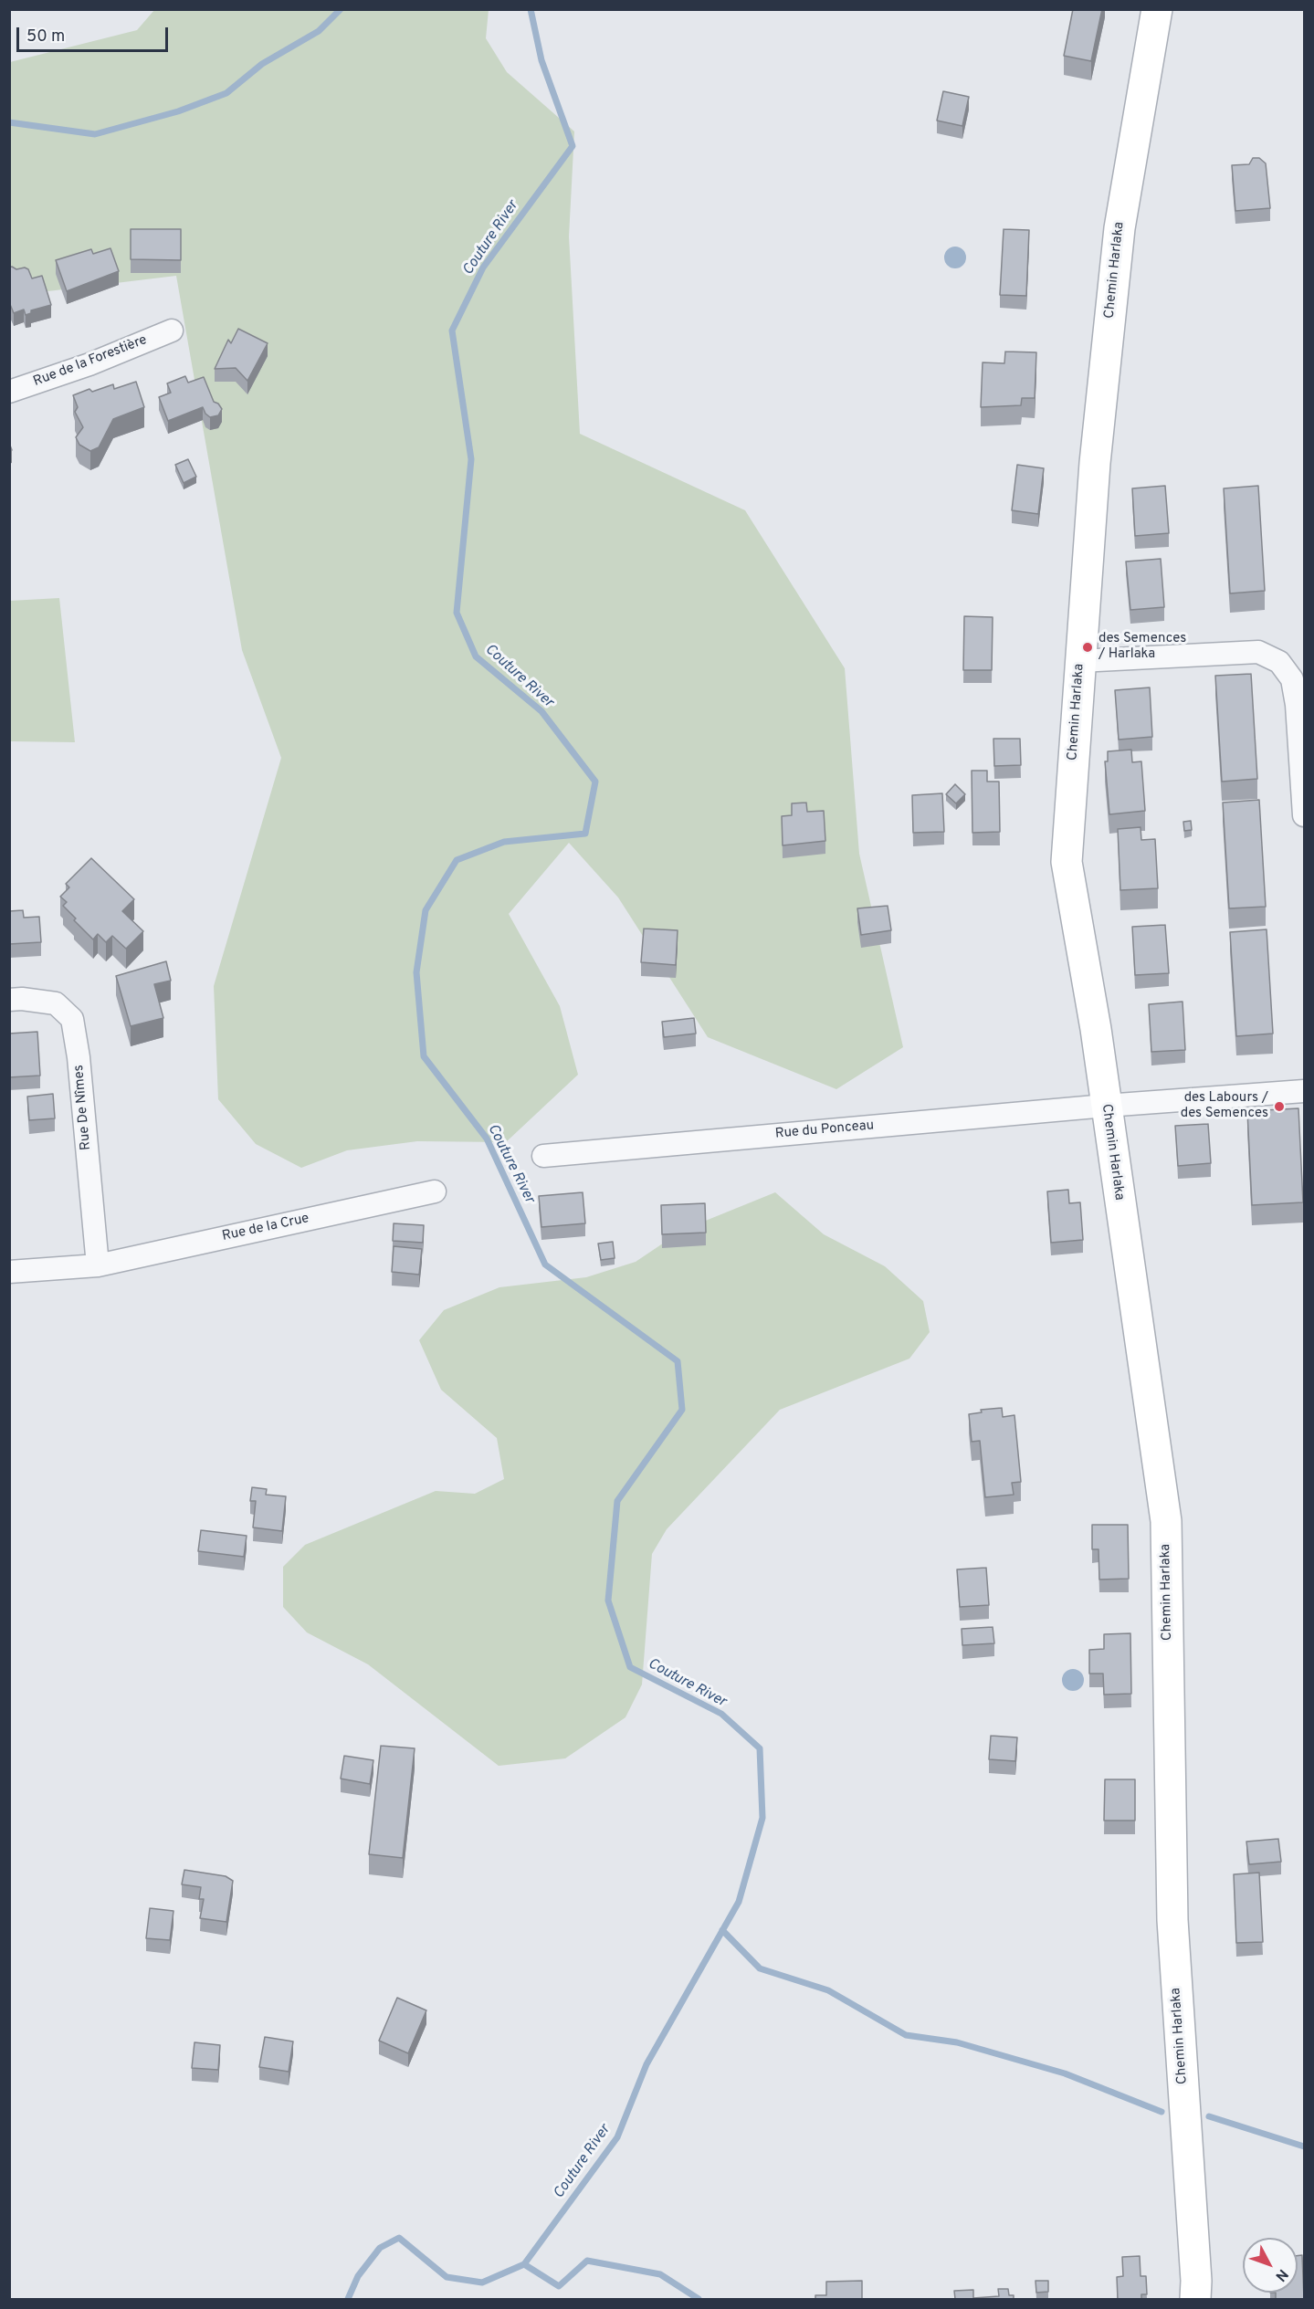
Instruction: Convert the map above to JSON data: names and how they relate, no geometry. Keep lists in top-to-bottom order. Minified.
{"streets":{"street":["Chemin Harlaka","Rue de la Forestière","Rue De Nîmes","Rue du Ponceau","Rue de la Crue"]},"crossings":[["Chemin Harlaka","Rue du Ponceau"],["Rue De Nîmes","Rue de la Crue"]],"water":["Couture River"],"places":["des Semences / Harlaka","des Labours / des Semences"],"scale_bar":"50 m","north":"bottom right"}
